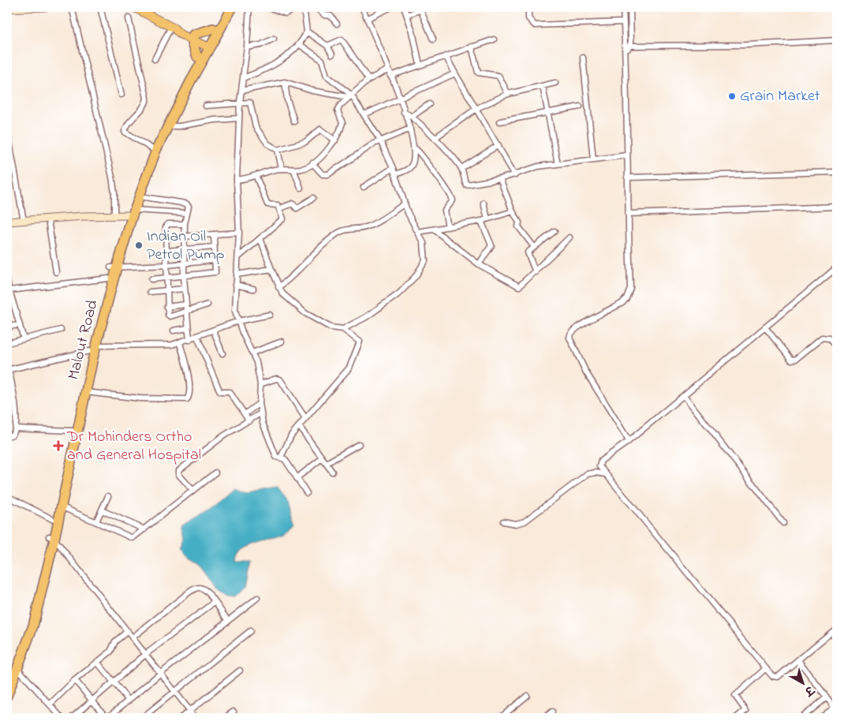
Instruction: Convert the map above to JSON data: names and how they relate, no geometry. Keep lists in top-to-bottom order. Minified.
{"streets":{"highway":["Malout Road"]},"places":{"other":["Grain Market","Indian Oil Petrol Pump"],"health":["Dr Mohinders Ortho and General Hospital"]},"north":"bottom right"}
